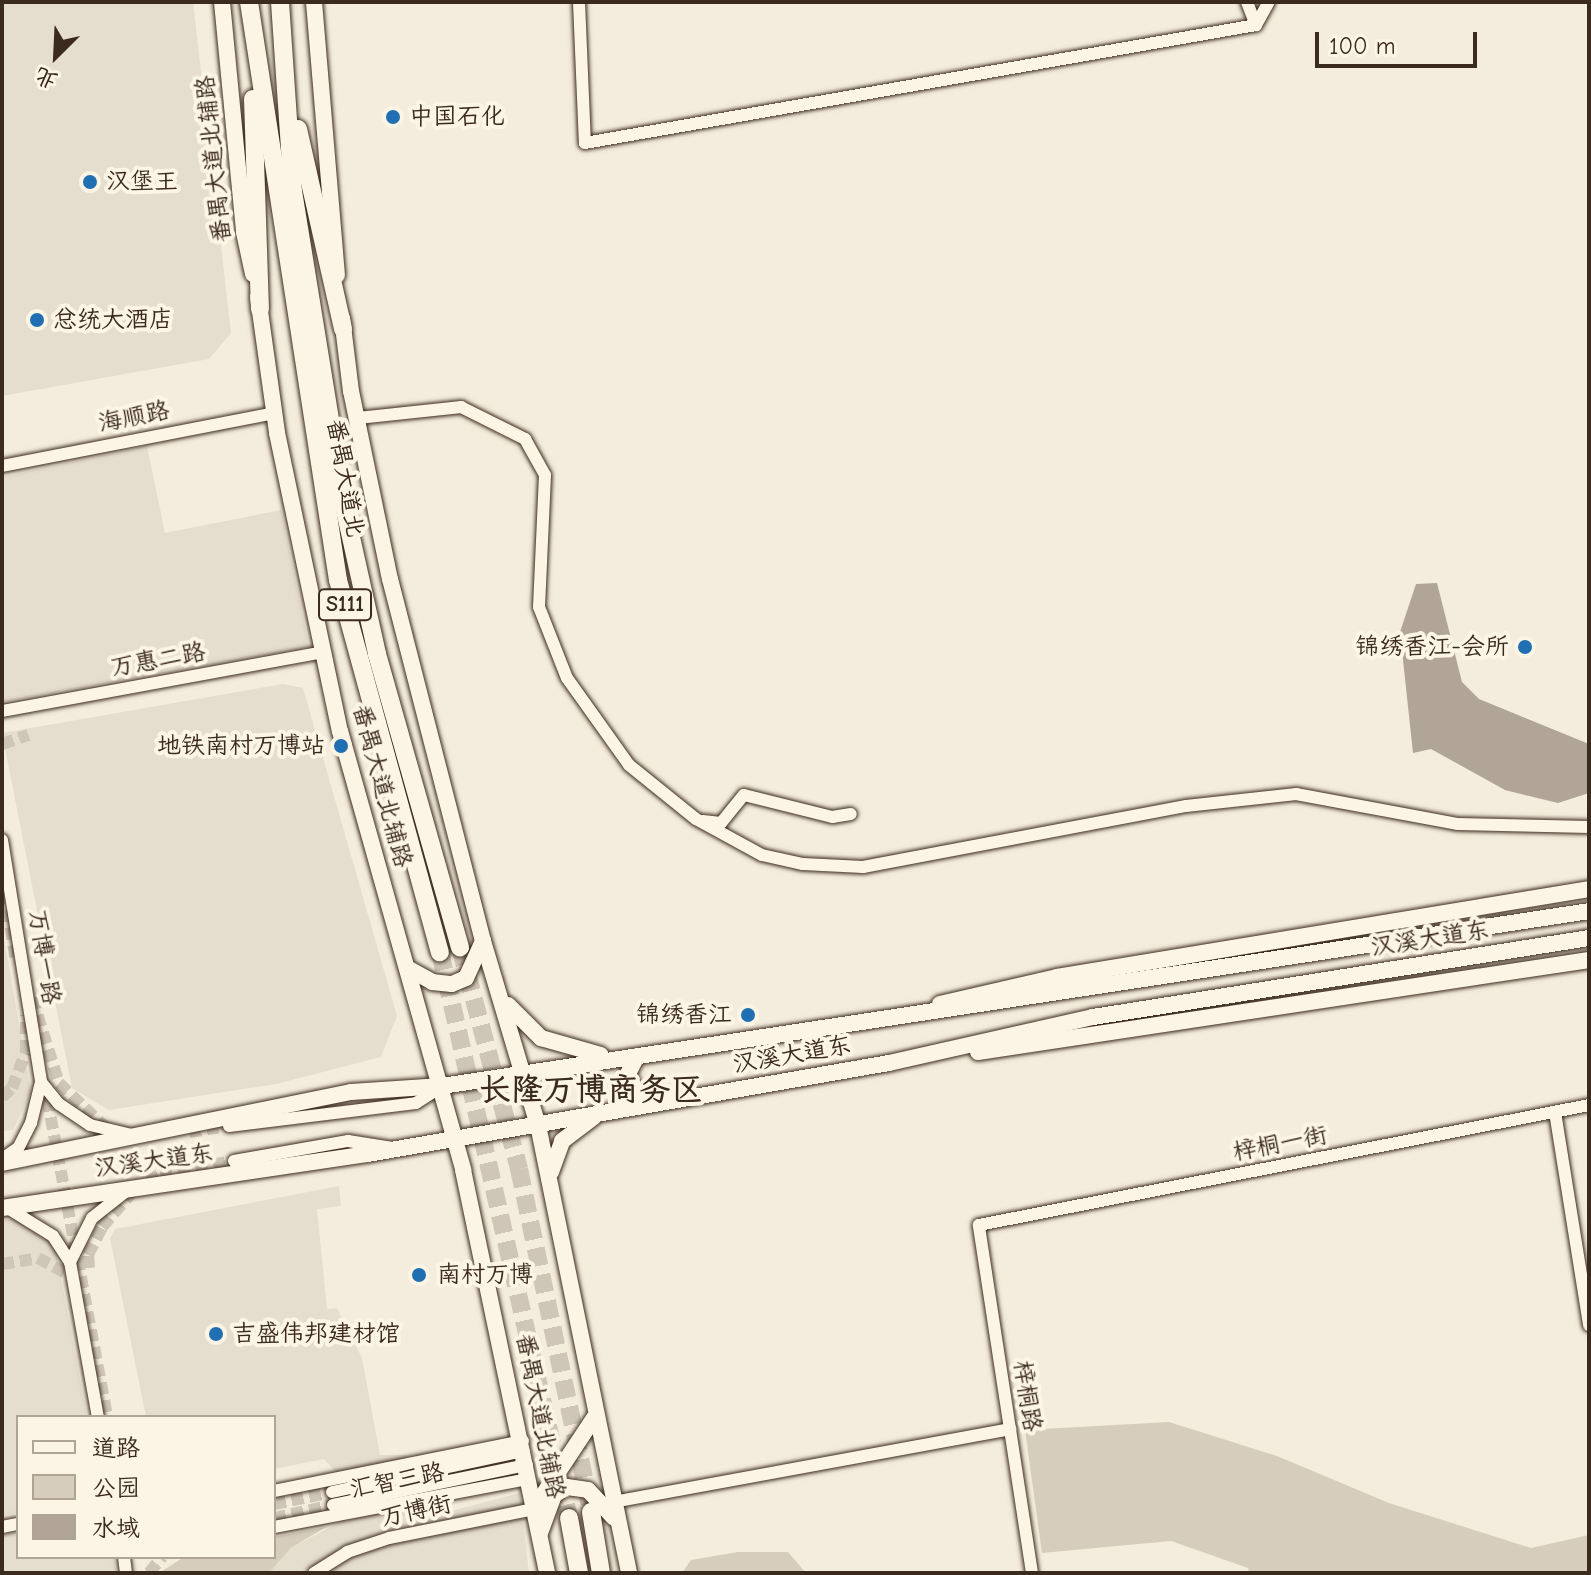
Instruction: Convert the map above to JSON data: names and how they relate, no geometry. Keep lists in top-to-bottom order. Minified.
{"streets":{"highway":["番禺大道北","S111"],"main road":["番禺大道北辅路","汉溪大道东"],"street":["海顺路","万惠二路","万博一路","梓桐一街","梓桐路","汇智三路","万博街"]},"crossings":[["番禺大道北辅路","海顺路"],["番禺大道北辅路","万惠二路"],["番禺大道北辅路","汉溪大道东"],["番禺大道北辅路","汇智三路"],["番禺大道北辅路","万博街"],["梓桐一街","梓桐路"]],"districts":["长隆万博商务区"],"places":["中国石化","汉堡王","总统大酒店","锦绣香江-会所","地铁南村万博站","锦绣香江","南村万博","吉盛伟邦建材馆"],"legend":["道路","公园","水域"],"scale_bar":"100 m","north":"bottom left"}
